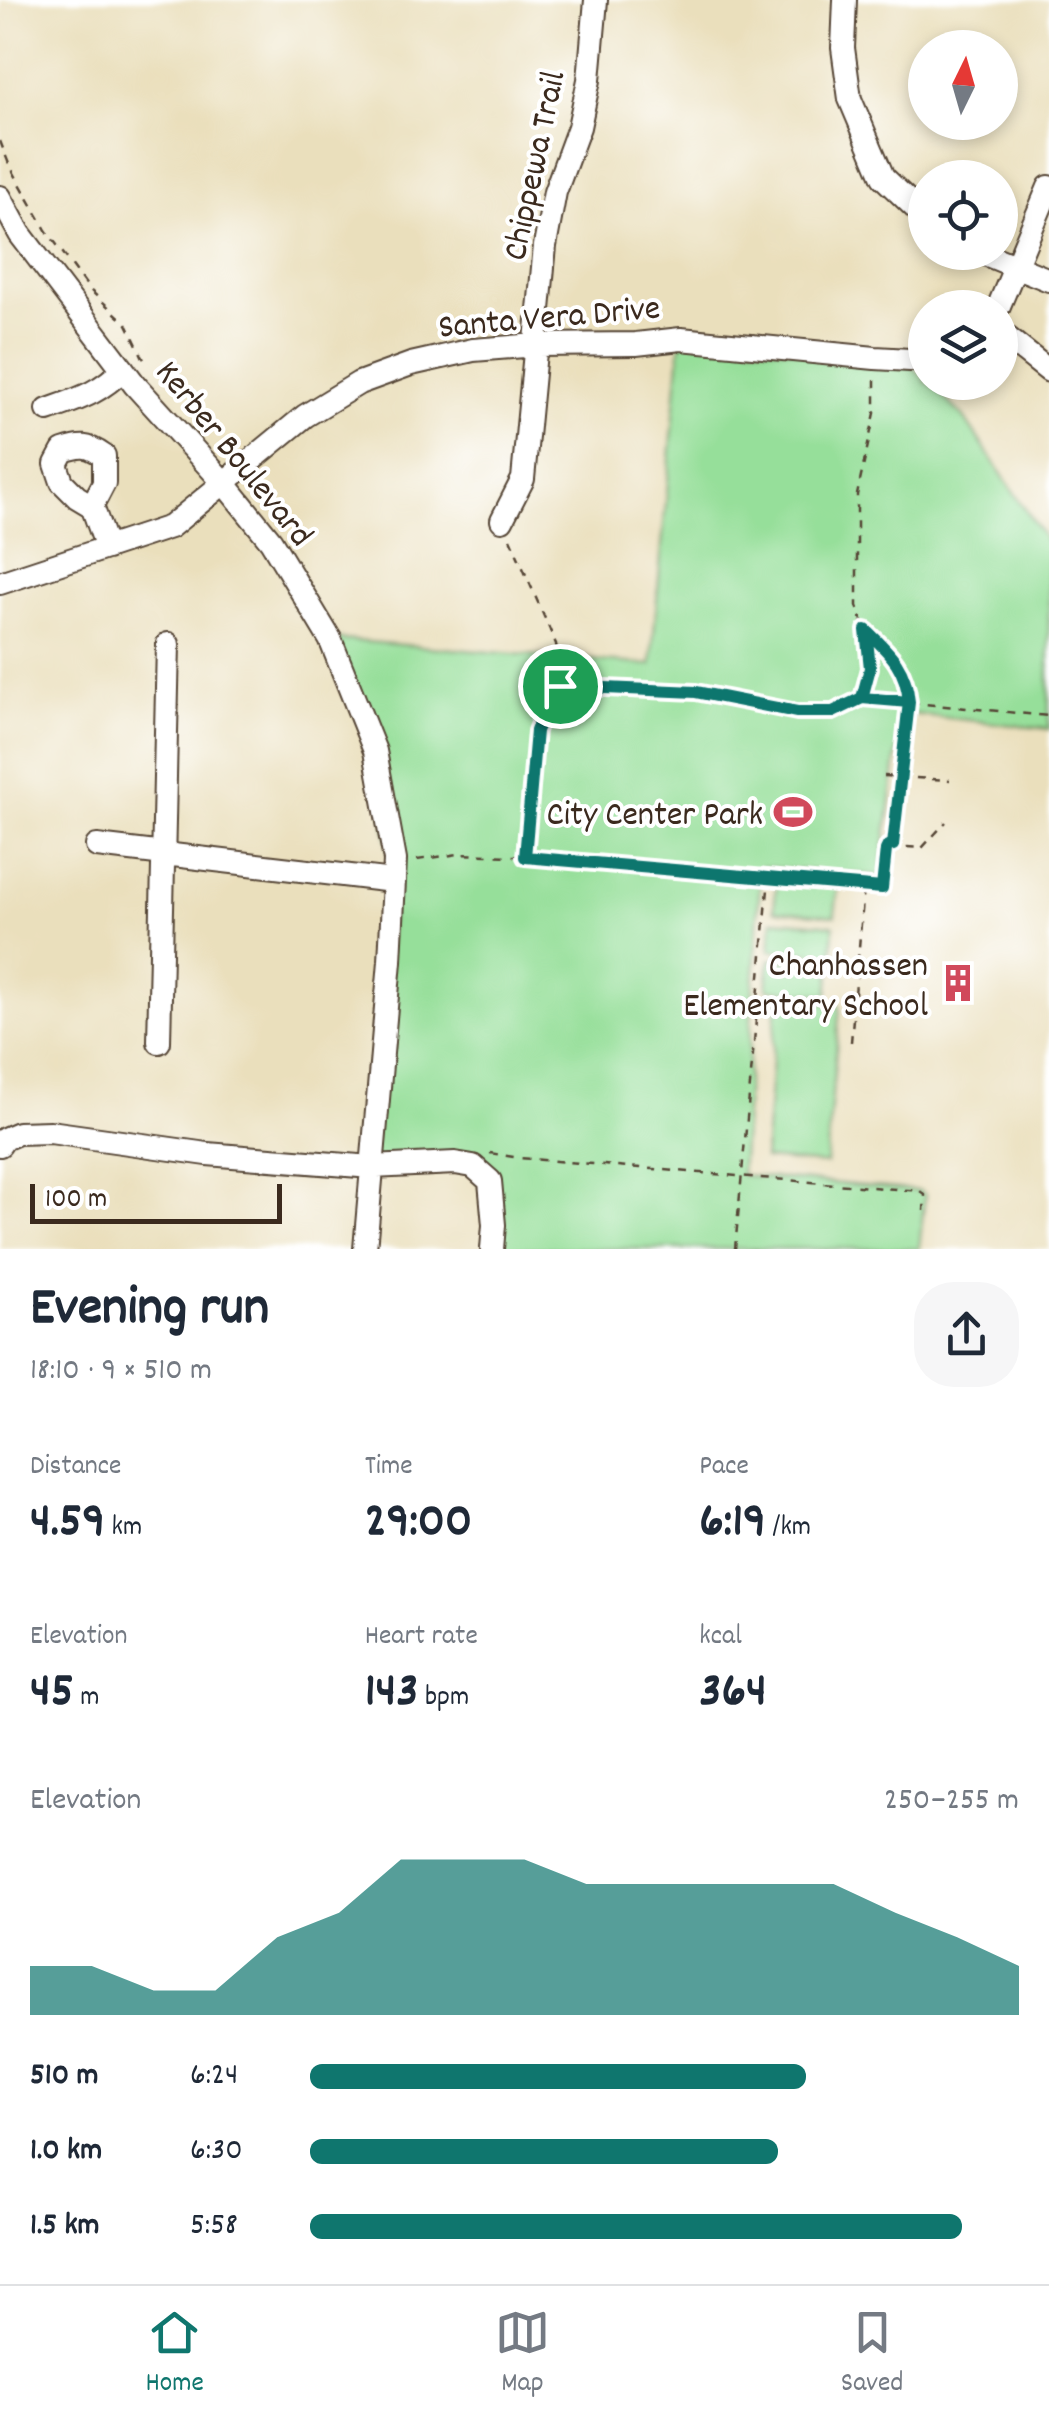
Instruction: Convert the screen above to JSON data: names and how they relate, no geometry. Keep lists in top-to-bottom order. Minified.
{"streets":{"street":["Chippewa Trail","Santa Vera Drive","Kerber Boulevard"]},"crossings":[["Chippewa Trail","Santa Vera Drive"],["Santa Vera Drive","Kerber Boulevard"]],"places":{"sports":["City Center Park"],"building":["Chanhassen Elementary School"]},"scale_bar":"100 m","north":"top","page":{"scale":"100 m","heading":["Evening run","18:10 · 9 × 510 m"],"stats":[["Distance","4.59 km"],["Time","29:00"],["Pace","6:19 /km"],["Elevation","45 m"],["Heart rate","143 bpm"],["kcal","364"]],"chart":["Elevation","250–255 m"],"list":[{"name":"510 m","note":"6:24"},{"name":"1.0 km","note":"6:30"},{"name":"1.5 km","note":"5:58"}],"tabs":["Home","Map","Saved"]}}
